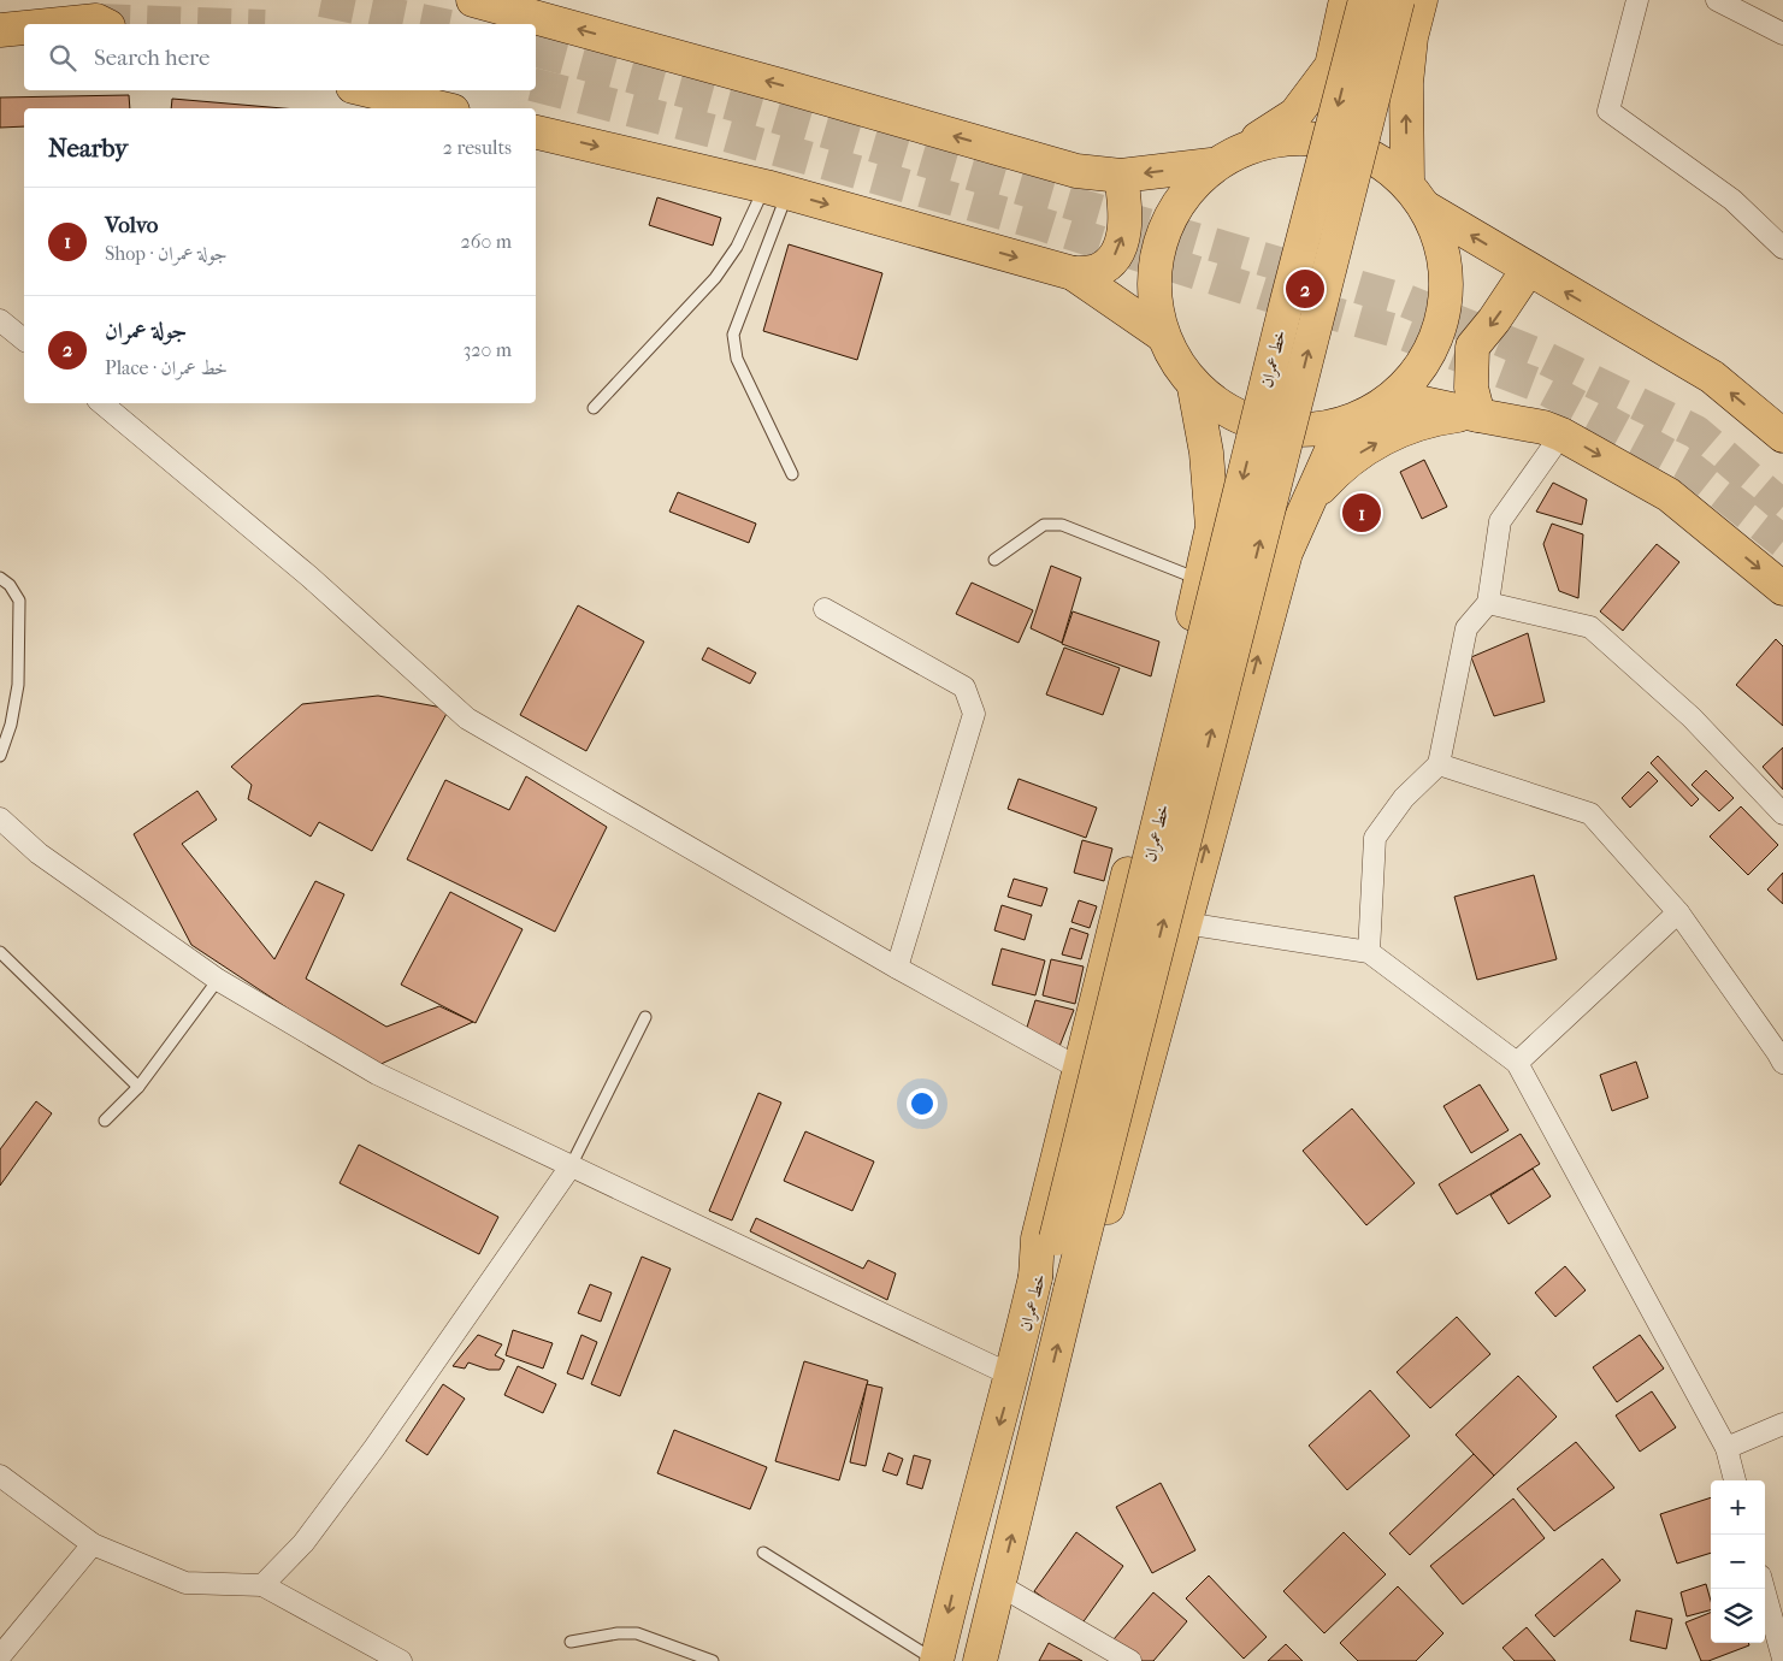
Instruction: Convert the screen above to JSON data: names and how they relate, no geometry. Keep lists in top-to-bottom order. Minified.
{"streets":{"main road":["خط عمران"]},"page":{"search":"Search here","heading":["Nearby","2 results"],"list":[{"mark":"1","name":"Volvo","note":"Shop · جولة عمران","value":"260 m"},{"mark":"2","name":"جولة عمران","note":"Place · خط عمران","value":"320 m"}],"pins":["2","1"],"map_buttons":["+","−"]}}
